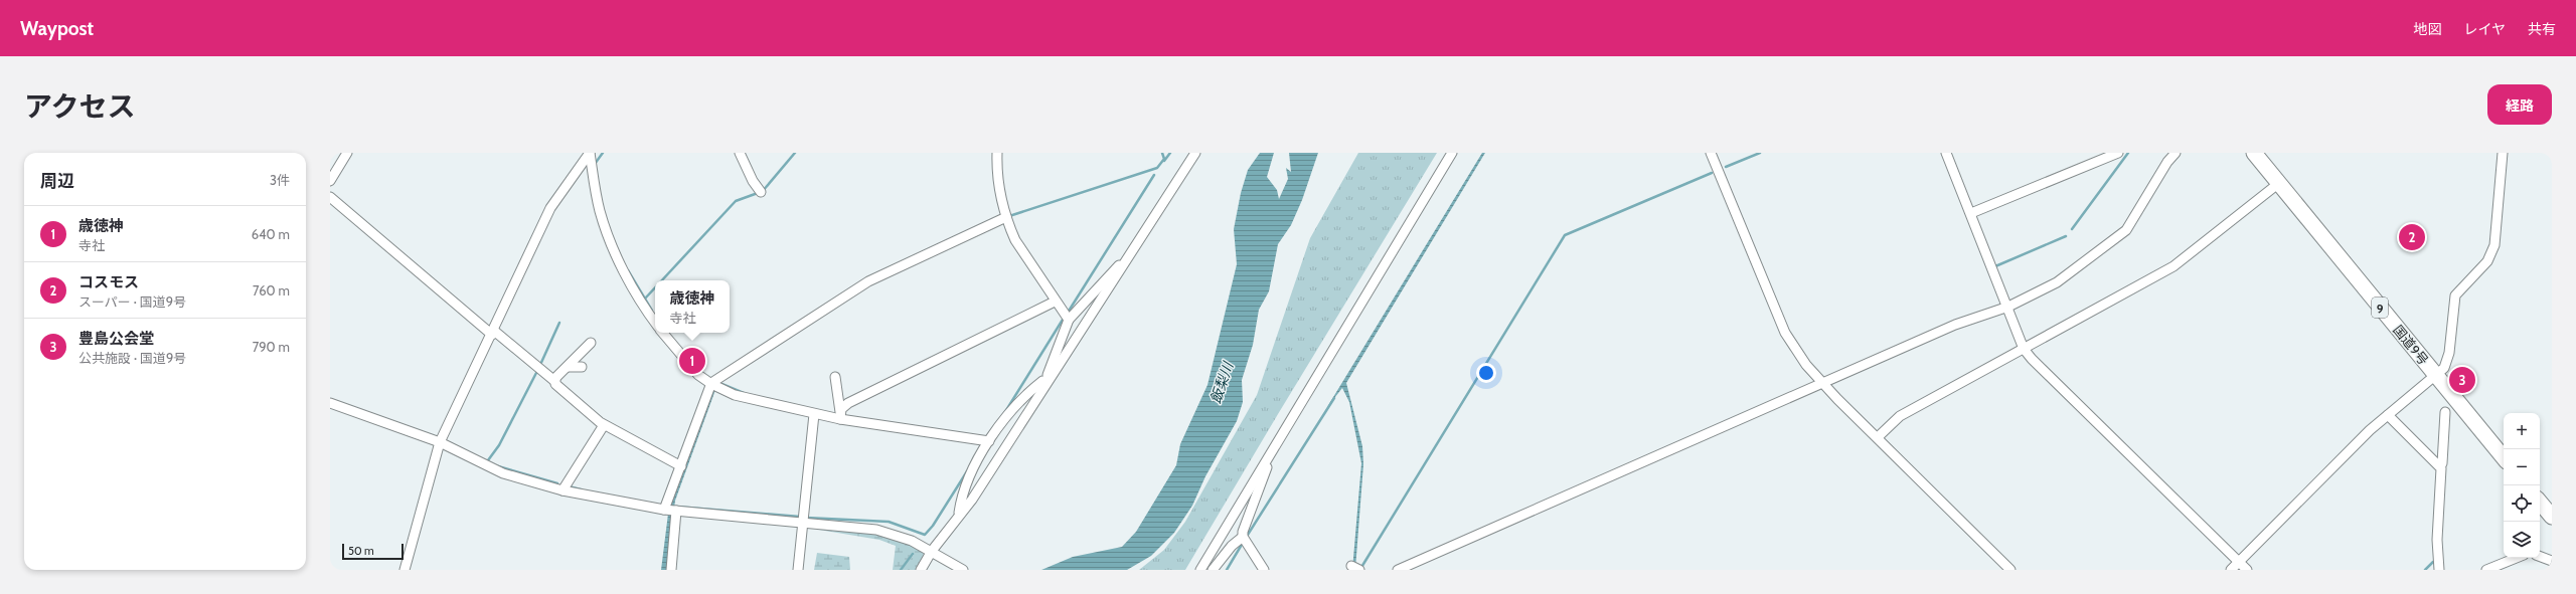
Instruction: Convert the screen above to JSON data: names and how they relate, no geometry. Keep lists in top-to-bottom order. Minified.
{"streets":{"highway":["9","国道9号"]},"water":["飯梨川"],"scale_bar":"50 m","page":{"header":"Waypost","nav":["地図","レイヤ","共有"],"title":"アクセス","buttons":"経路","heading":["周辺","3件"],"list":[{"mark":"1","name":"歳徳神","note":"寺社","value":"640 m"},{"mark":"2","name":"コスモス","note":"スーパー · 国道9号","value":"760 m"},{"mark":"3","name":"豊島公会堂","note":"公共施設 · 国道9号","value":"790 m"}],"pins":["2","1","3"],"popup":["歳徳神","寺社"],"map_buttons":["+","−"],"scale":"50 m"}}
